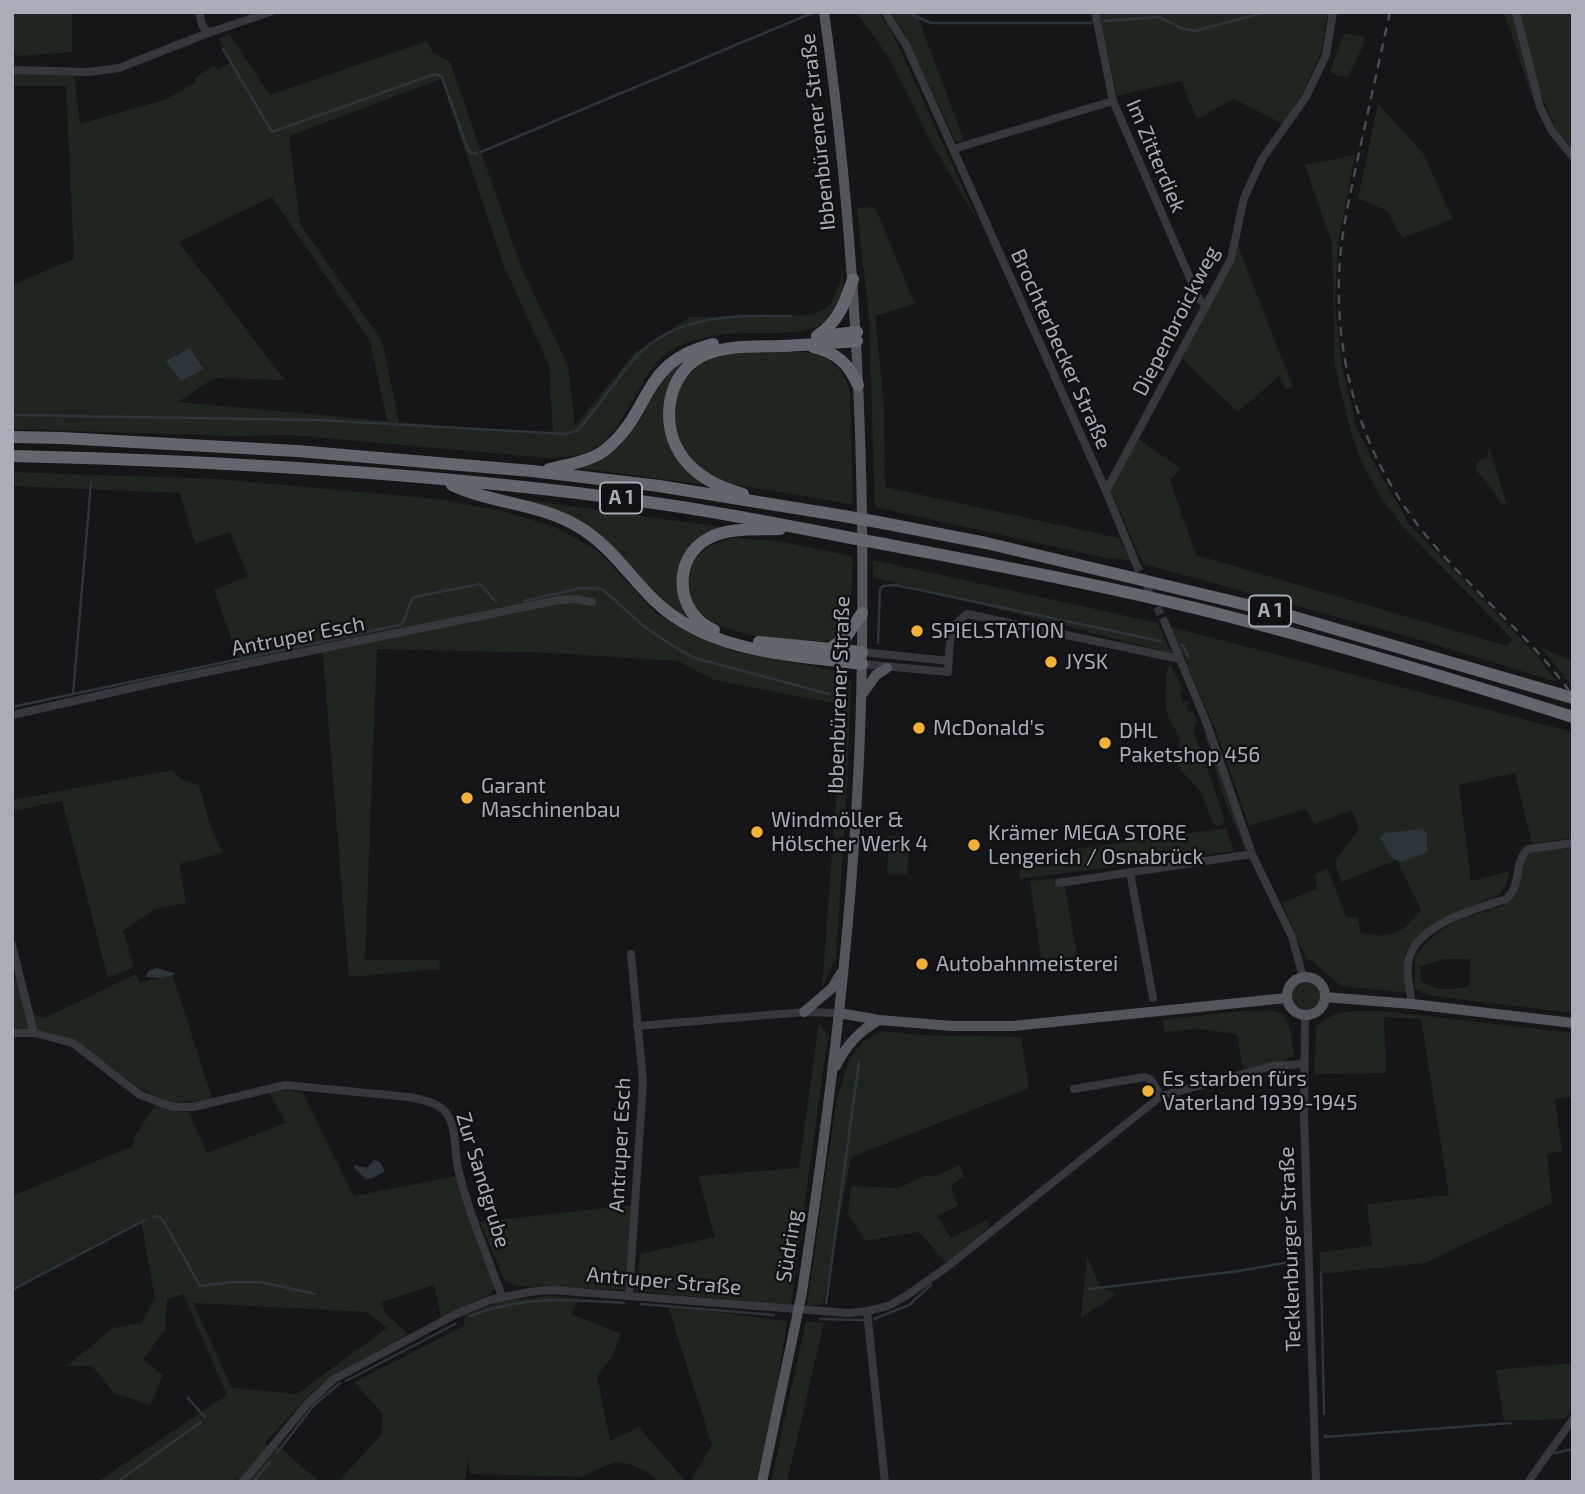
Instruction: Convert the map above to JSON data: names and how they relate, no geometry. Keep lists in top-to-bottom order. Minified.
{"streets":{"highway":["A 1"],"main road":["Ibbenbürener Straße","Südring"],"street":["Im Zitterdiek","Diepenbroickweg","Brochterbecker Straße","Antruper Esch","Zur Sandgrube","Tecklenburger Straße","Antruper Straße"]},"crossings":[["Ibbenbürener Straße","Südring"],["Im Zitterdiek","Diepenbroickweg"],["Diepenbroickweg","Brochterbecker Straße"],["Antruper Esch","Antruper Straße"],["Zur Sandgrube","Antruper Straße"],["Tecklenburger Straße","Antruper Straße"]],"places":["SPIELSTATION","JYSK","McDonald's","DHL Paketshop 456","Garant Maschinenbau","Windmöller & Hölscher Werk 4","Krämer MEGA STORE Lengerich / Osnabrück","Autobahnmeisterei","Es starben fürs Vaterland 1939-1945"]}
